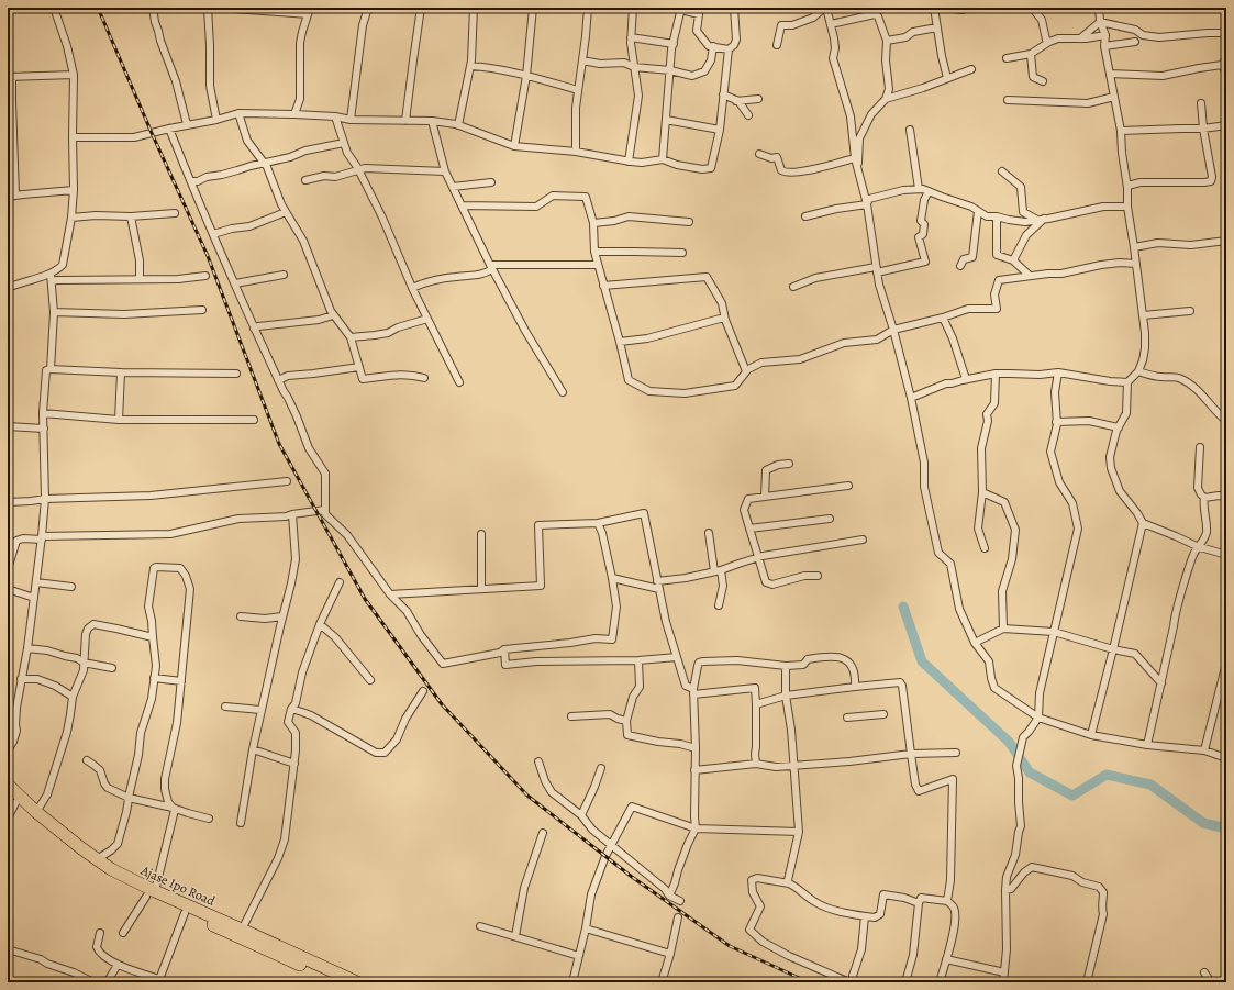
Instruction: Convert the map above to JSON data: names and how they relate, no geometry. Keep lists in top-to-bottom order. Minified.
{"streets":{"highway":["Ajase Ipo Road"]}}
